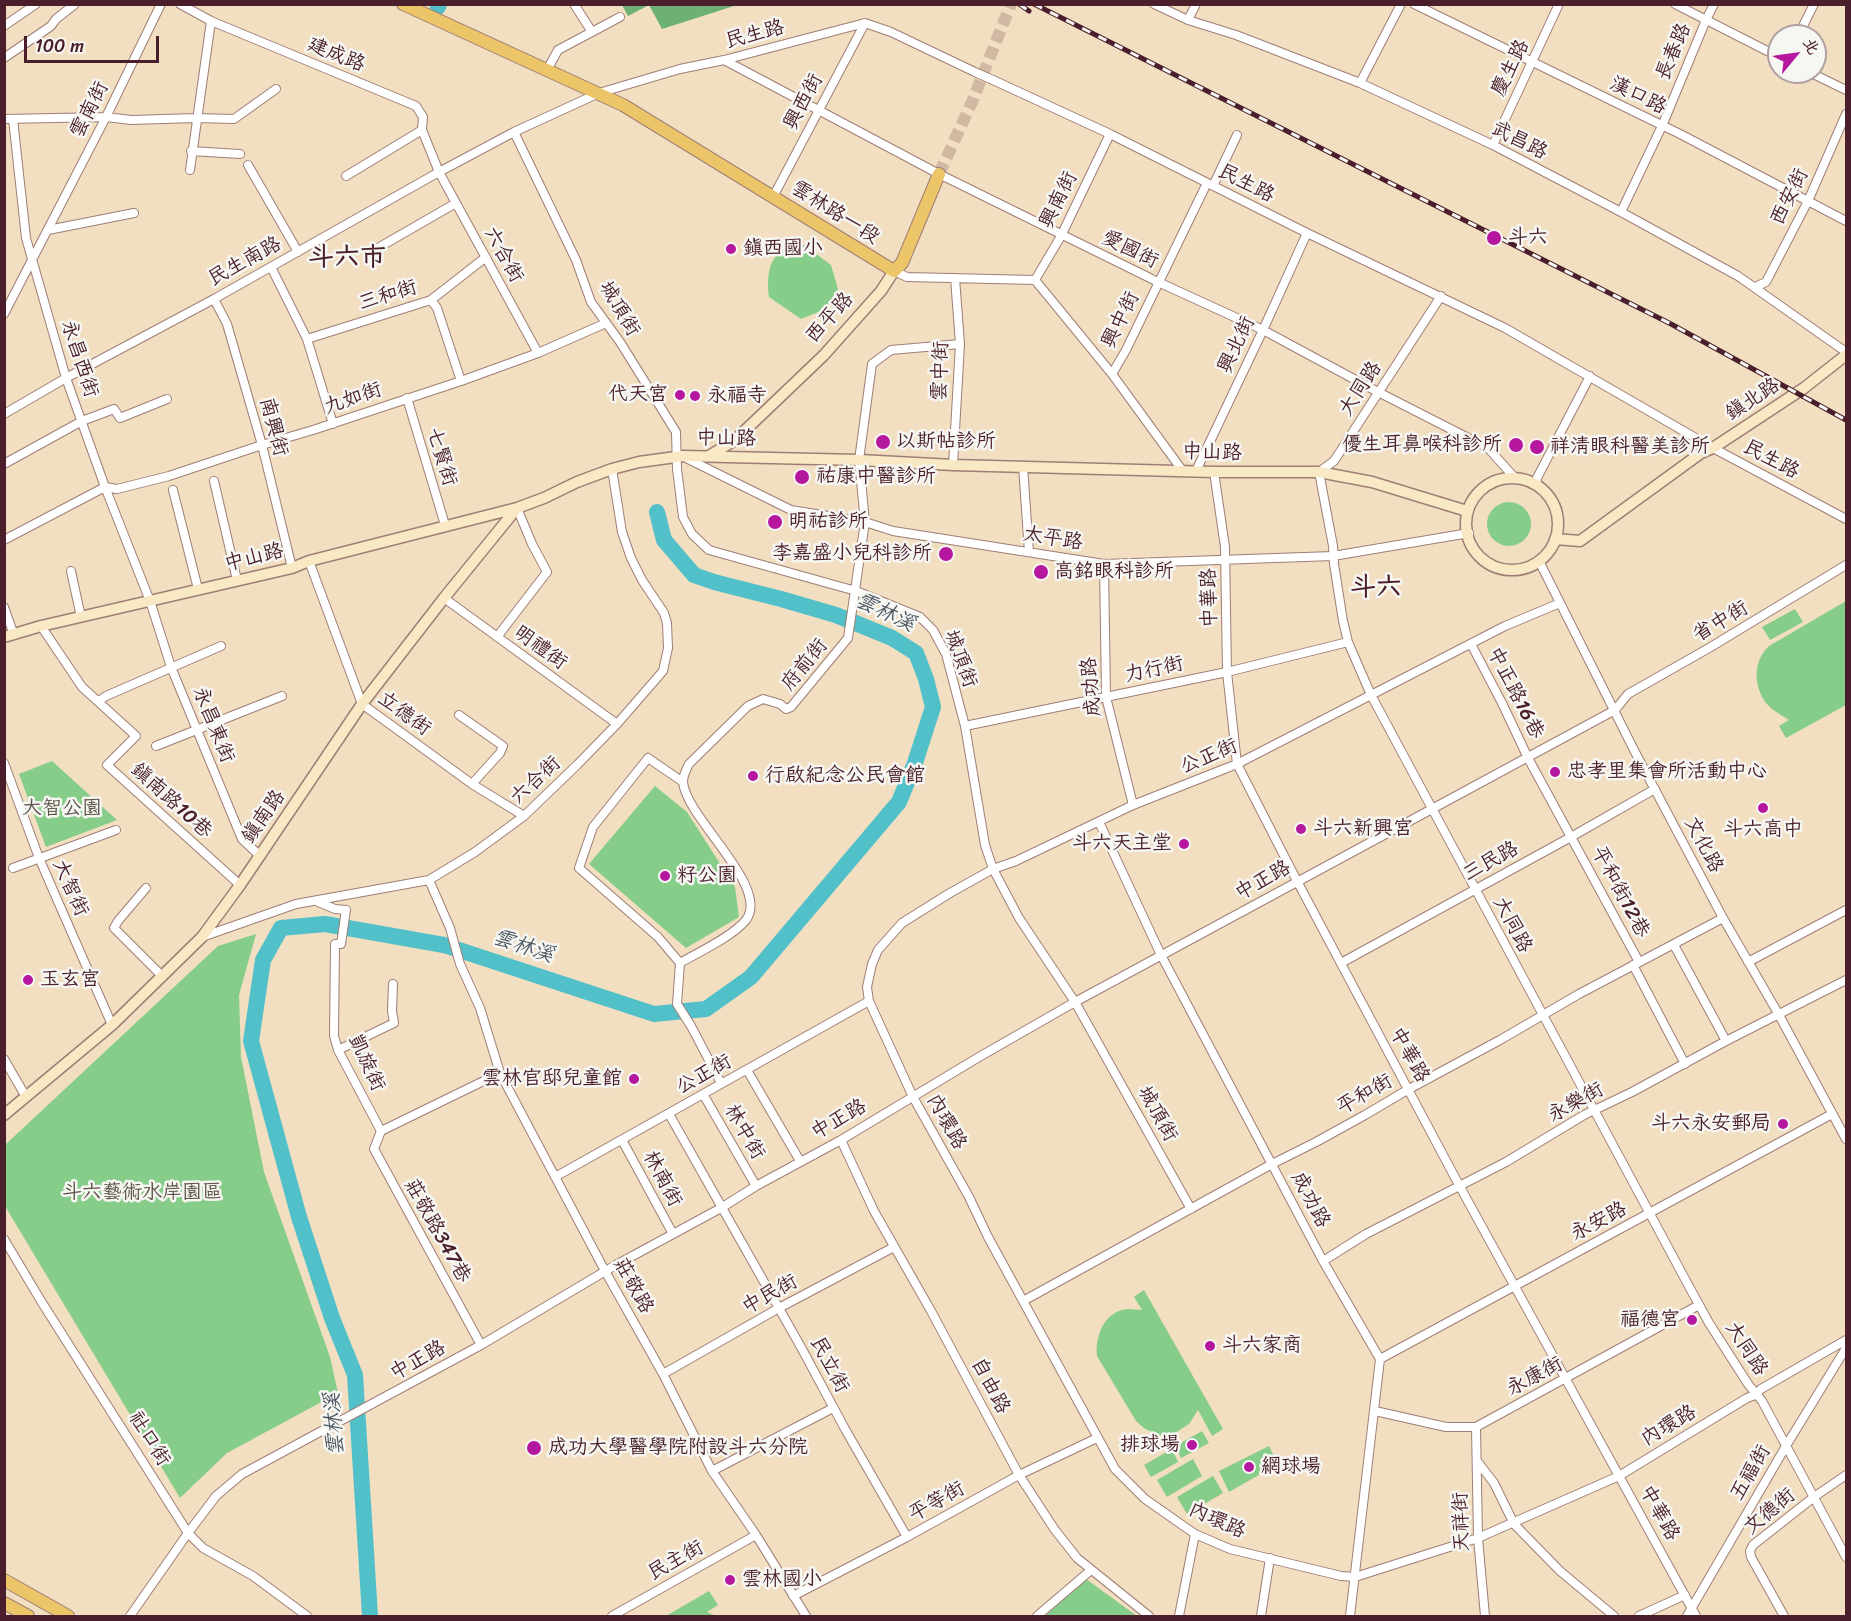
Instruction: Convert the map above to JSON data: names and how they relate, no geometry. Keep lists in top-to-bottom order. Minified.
{"streets":{"main road":["雲林路一段","西平路"],"street":["民生路","長春路","建成路","慶生路","漢口路","興西街","雲南街","武昌路","西安街","興南街","愛國街","六合街","民生南路","三和街","城頂街","興中街","興北街","永昌西街","雲中街","大同路","九如街","鎮北路","南興街","中山路","七賢街","太平路","中華路","省中街","明禮街","府前街","力行街","成功路","中正路16巷","立德街","永昌東街","公正街","鎮南路10巷","鎮南路","文化路","三民路","中正路","大智街","平和街12巷","凱旋街","平和街","永樂街","內環路","林中街","林南街","永安路","莊敬路347巷","莊敬路","中民街","民立街","永康街","自由路","社口街","五福街","平等街","文德街","天祥街","民主街"]},"crossings":[["民生路","興西街"],["民生路","興南街"],["民生路","雲林路一段"],["民生路","愛國街"],["民生路","民生南路"],["民生路","興中街"],["民生路","興北街"],["民生路","大同路"],["民生路","鎮北路"],["長春路","漢口路"],["長春路","武昌路"],["建成路","六合街"],["建成路","民生南路"],["慶生路","漢口路"],["慶生路","武昌路"],["漢口路","西安街"],["興西街","雲林路一段"],["興西街","愛國街"],["雲南街","永昌西街"],["武昌路","西安街"],["武昌路","鎮北路"],["興南街","雲林路一段"],["興南街","愛國街"],["雲林路一段","民生南路"],["雲林路一段","西平路"],["雲林路一段","雲中街"],["愛國街","西平路"],["愛國街","興中街"],["愛國街","興北街"],["愛國街","大同路"],["愛國街","鎮北路"],["愛國街","中山路"],["愛國街","太平路"],["愛國街","文化路"],["六合街","民生南路"],["六合街","九如街"],["六合街","中山路"],["六合街","明禮街"],["六合街","立德街"],["六合街","鎮南路"],["六合街","凱旋街"],["六合街","莊敬路"],["民生南路","城頂街"],["民生南路","永昌西街"],["民生南路","南興街"],["三和街","九如街"],["城頂街","九如街"],["城頂街","中山路"],["城頂街","太平路"],["城頂街","府前街"],["城頂街","力行街"],["城頂街","公正街"],["城頂街","中正路"],["城頂街","平和街"],["西平路","中山路"],["興北街","中山路"],["永昌西街","九如街"],["永昌西街","中山路"],["永昌西街","永昌東街"],["雲中街","中山路"],["雲中街","府前街"],["大同路","中山路"],["大同路","太平路"],["大同路","力行街"],["大同路","公正街"],["大同路","三民路"],["大同路","中正路"],["大同路","平和街"],["大同路","永樂街"],["大同路","內環路"],["大同路","永安路"],["大同路","永康街"],["大同路","五福街"],["大同路","文德街"],["九如街","南興街"],["九如街","七賢街"],["鎮北路","中山路"],["鎮北路","太平路"],["鎮北路","文化路"],["南興街","中山路"],["中山路","七賢街"],["中山路","太平路"],["中山路","中華路"],["中山路","府前街"],["中山路","立德街"],["中山路","永昌東街"],["中山路","鎮南路"],["中山路","文化路"],["太平路","中華路"],["太平路","府前街"],["太平路","成功路"],["太平路","文化路"],["中華路","力行街"],["中華路","公正街"],["中華路","三民路"],["中華路","中正路"],["中華路","平和街"],["中華路","永樂街"],["中華路","內環路"],["中華路","永安路"],["中華路","永康街"],["中華路","五福街"],["省中街","文化路"],["省中街","中正路"],["明禮街","鎮南路"],["力行街","成功路"],["成功路","公正街"],["成功路","中正路"],["成功路","平和街"],["成功路","永樂街"],["成功路","永安路"],["中正路16巷","公正街"],["中正路16巷","三民路"],["中正路16巷","中正路"],["中正路16巷","平和街12巷"],["立德街","鎮南路"],["永昌東街","鎮南路"],["公正街","文化路"],["公正街","內環路"],["公正街","林中街"],["公正街","林南街"],["公正街","莊敬路"],["公正街","民立街"],["鎮南路10巷","鎮南路"],["鎮南路","大智街"],["文化路","三民路"],["文化路","中正路"],["文化路","平和街"],["文化路","永樂街"],["文化路","永安路"],["三民路","平和街12巷"],["中正路","內環路"],["中正路","林中街"],["中正路","林南街"],["中正路","莊敬路347巷"],["中正路","莊敬路"],["中正路","民立街"],["中正路","自由路"],["中正路","社口街"],["平和街12巷","平和街"],["平和街12巷","永樂街"],["凱旋街","莊敬路347巷"],["平和街","內環路"],["內環路","平等街"],["內環路","天祥街"],["莊敬路","中民街"],["莊敬路","平等街"],["莊敬路","民主街"],["中民街","民立街"],["中民街","自由路"],["民立街","平等街"],["永康街","天祥街"],["自由路","平等街"]],"districts":["斗六市","斗六"],"water":["雲林溪"],"parks":["大智公園","斗六藝術水岸園區"],"places":["斗六","鎮西國小","代天宮","永福寺","以斯帖診所","優生耳鼻喉科診所","祥清眼科醫美診所","祐康中醫診所","明祐診所","李嘉盛小兒科診所","高銘眼科診所","忠孝里集會所活動中心","行啟紀念公民會館","斗六高中","斗六新興宮","斗六天主堂","籽公園","玉玄宮","雲林官邸兒童館","斗六永安郵局","福德宮","斗六家商","排球場","成功大學醫學院附設斗六分院","網球場","雲林國小"],"scale_bar":"100 m","north":"top right"}
